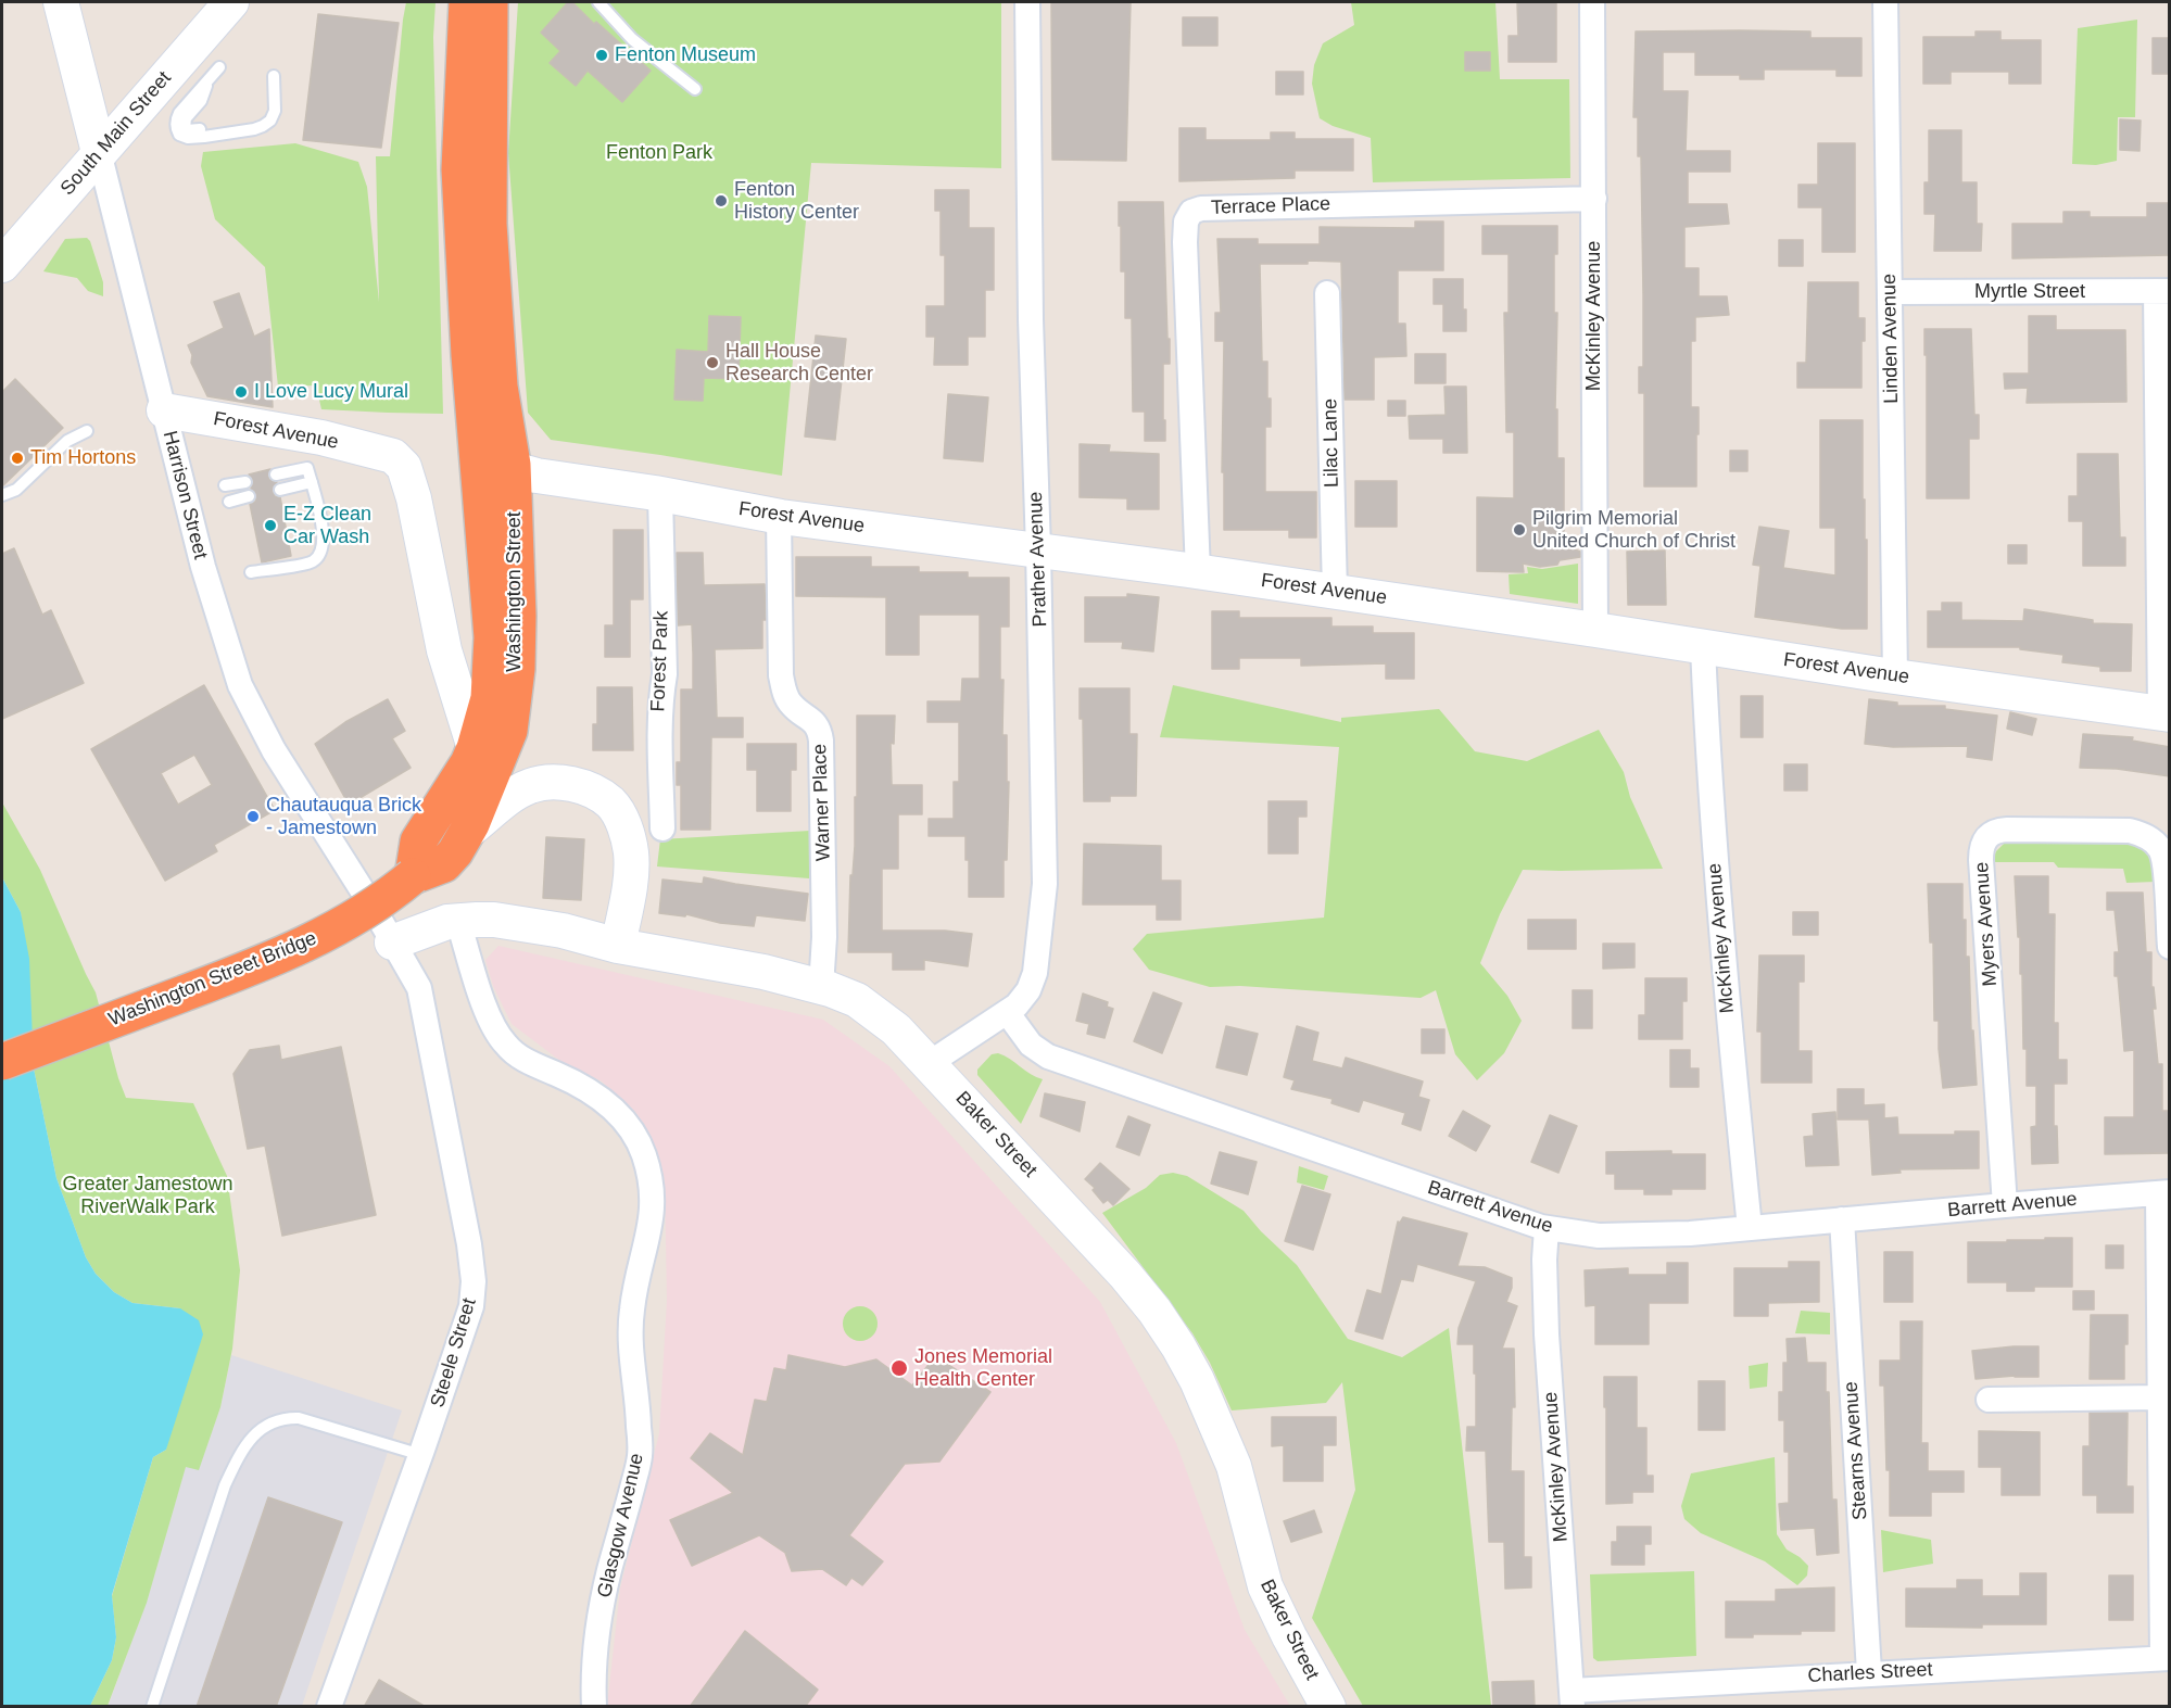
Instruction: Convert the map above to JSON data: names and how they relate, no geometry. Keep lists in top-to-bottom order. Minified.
{"streets":{"highway":["Washington Street","Washington Street Bridge"],"street":["South Main Street","Terrace Place","Myrtle Street","McKinley Avenue","Linden Avenue","Forest Avenue","Lilac Lane","Harrison Street","Prather Avenue","Forest Park","Warner Place","Myers Avenue","Baker Street","Barrett Avenue","Steele Street","Stearns Avenue","Glasgow Avenue","Charles Street"]},"crossings":[["South Main Street","Harrison Street"],["Terrace Place","McKinley Avenue"],["Terrace Place","Forest Avenue"],["Myrtle Street","Linden Avenue"],["McKinley Avenue","Forest Avenue"],["McKinley Avenue","Barrett Avenue"],["McKinley Avenue","Charles Street"],["Linden Avenue","Forest Avenue"],["Forest Avenue","Lilac Lane"],["Forest Avenue","Harrison Street"],["Forest Avenue","Prather Avenue"],["Forest Avenue","Washington Street"],["Forest Avenue","Forest Park"],["Forest Avenue","Warner Place"],["Harrison Street","Baker Street"],["Harrison Street","Steele Street"],["Prather Avenue","Baker Street"],["Prather Avenue","Barrett Avenue"],["Washington Street","Washington Street Bridge"],["Warner Place","Baker Street"],["Myers Avenue","Barrett Avenue"],["Baker Street","Steele Street"],["Baker Street","Glasgow Avenue"],["Barrett Avenue","Stearns Avenue"],["Stearns Avenue","Charles Street"]],"parks":["Fenton Park","Greater Jamestown RiverWalk Park"],"places":["Fenton Museum","Fenton History Center","Hall House Research Center","I Love Lucy Mural","Tim Hortons","E-Z Clean Car Wash","Pilgrim Memorial United Church of Christ","Chautauqua Brick - Jamestown","Jones Memorial Health Center"]}
